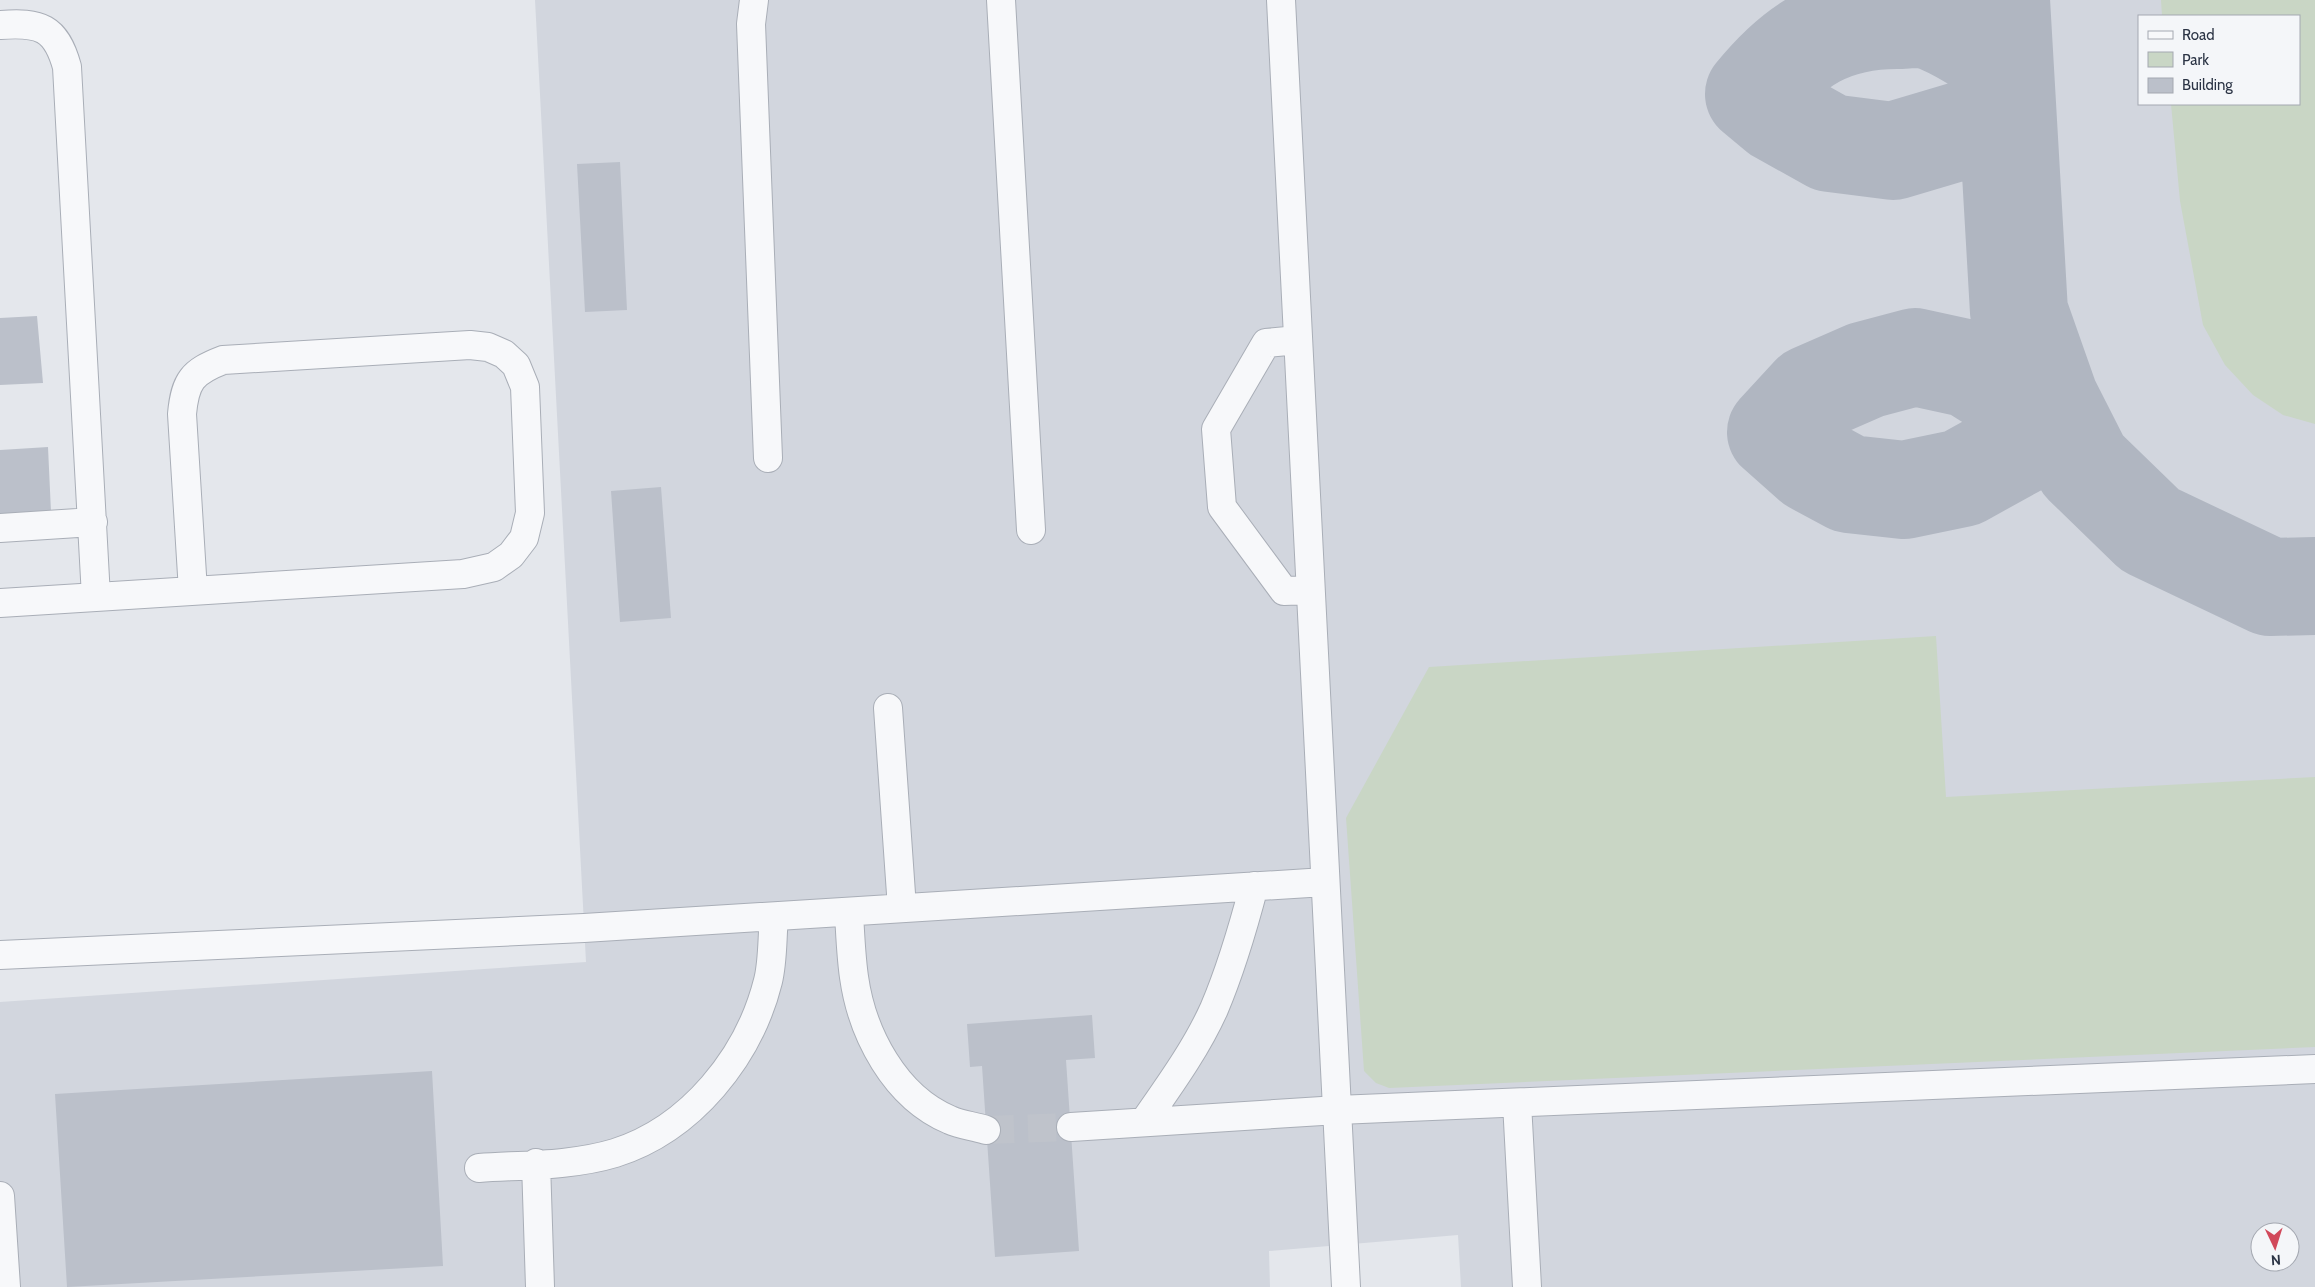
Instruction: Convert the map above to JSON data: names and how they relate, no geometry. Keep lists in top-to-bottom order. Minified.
{"legend":["Road","Park","Building"],"north":"bottom"}
